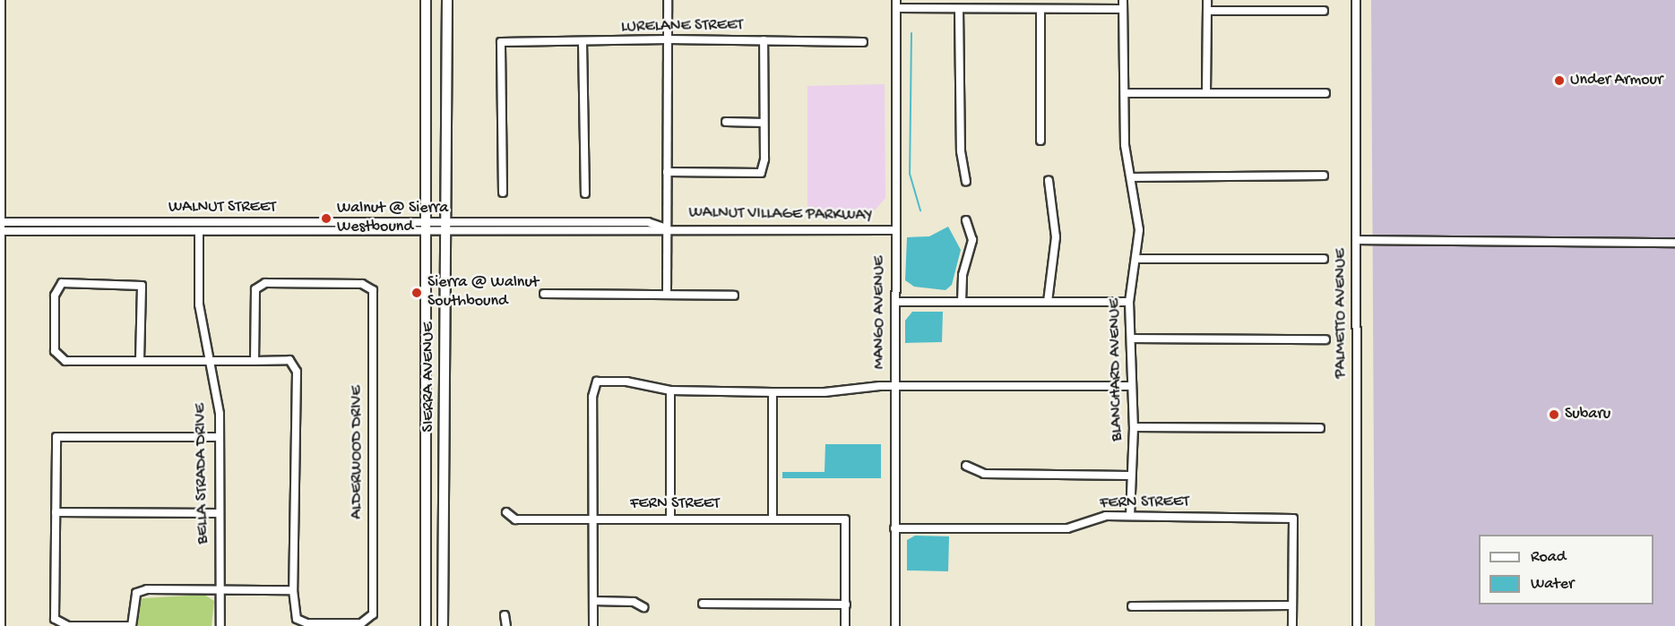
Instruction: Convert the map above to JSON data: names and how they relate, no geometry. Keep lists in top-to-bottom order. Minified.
{"streets":{"main road":["SIERRA AVENUE"],"street":["LURELANE STREET","WALNUT STREET","WALNUT VILLAGE PARKWAY","MANGO AVENUE","PALMETTO AVENUE","BLANCHARD AVENUE","ALDERWOOD DRIVE","BELLA STRADA DRIVE","FERN STREET"]},"crossings":[["WALNUT STREET","WALNUT VILLAGE PARKWAY"],["WALNUT STREET","SIERRA AVENUE"],["WALNUT STREET","BELLA STRADA DRIVE"],["WALNUT VILLAGE PARKWAY","MANGO AVENUE"],["WALNUT VILLAGE PARKWAY","SIERRA AVENUE"],["MANGO AVENUE","FERN STREET"],["BLANCHARD AVENUE","FERN STREET"]],"places":["Under Armour","Walnut @ Sierra Westbound","Sierra @ Walnut Southbound","Subaru"],"legend":["Road","Water"]}
